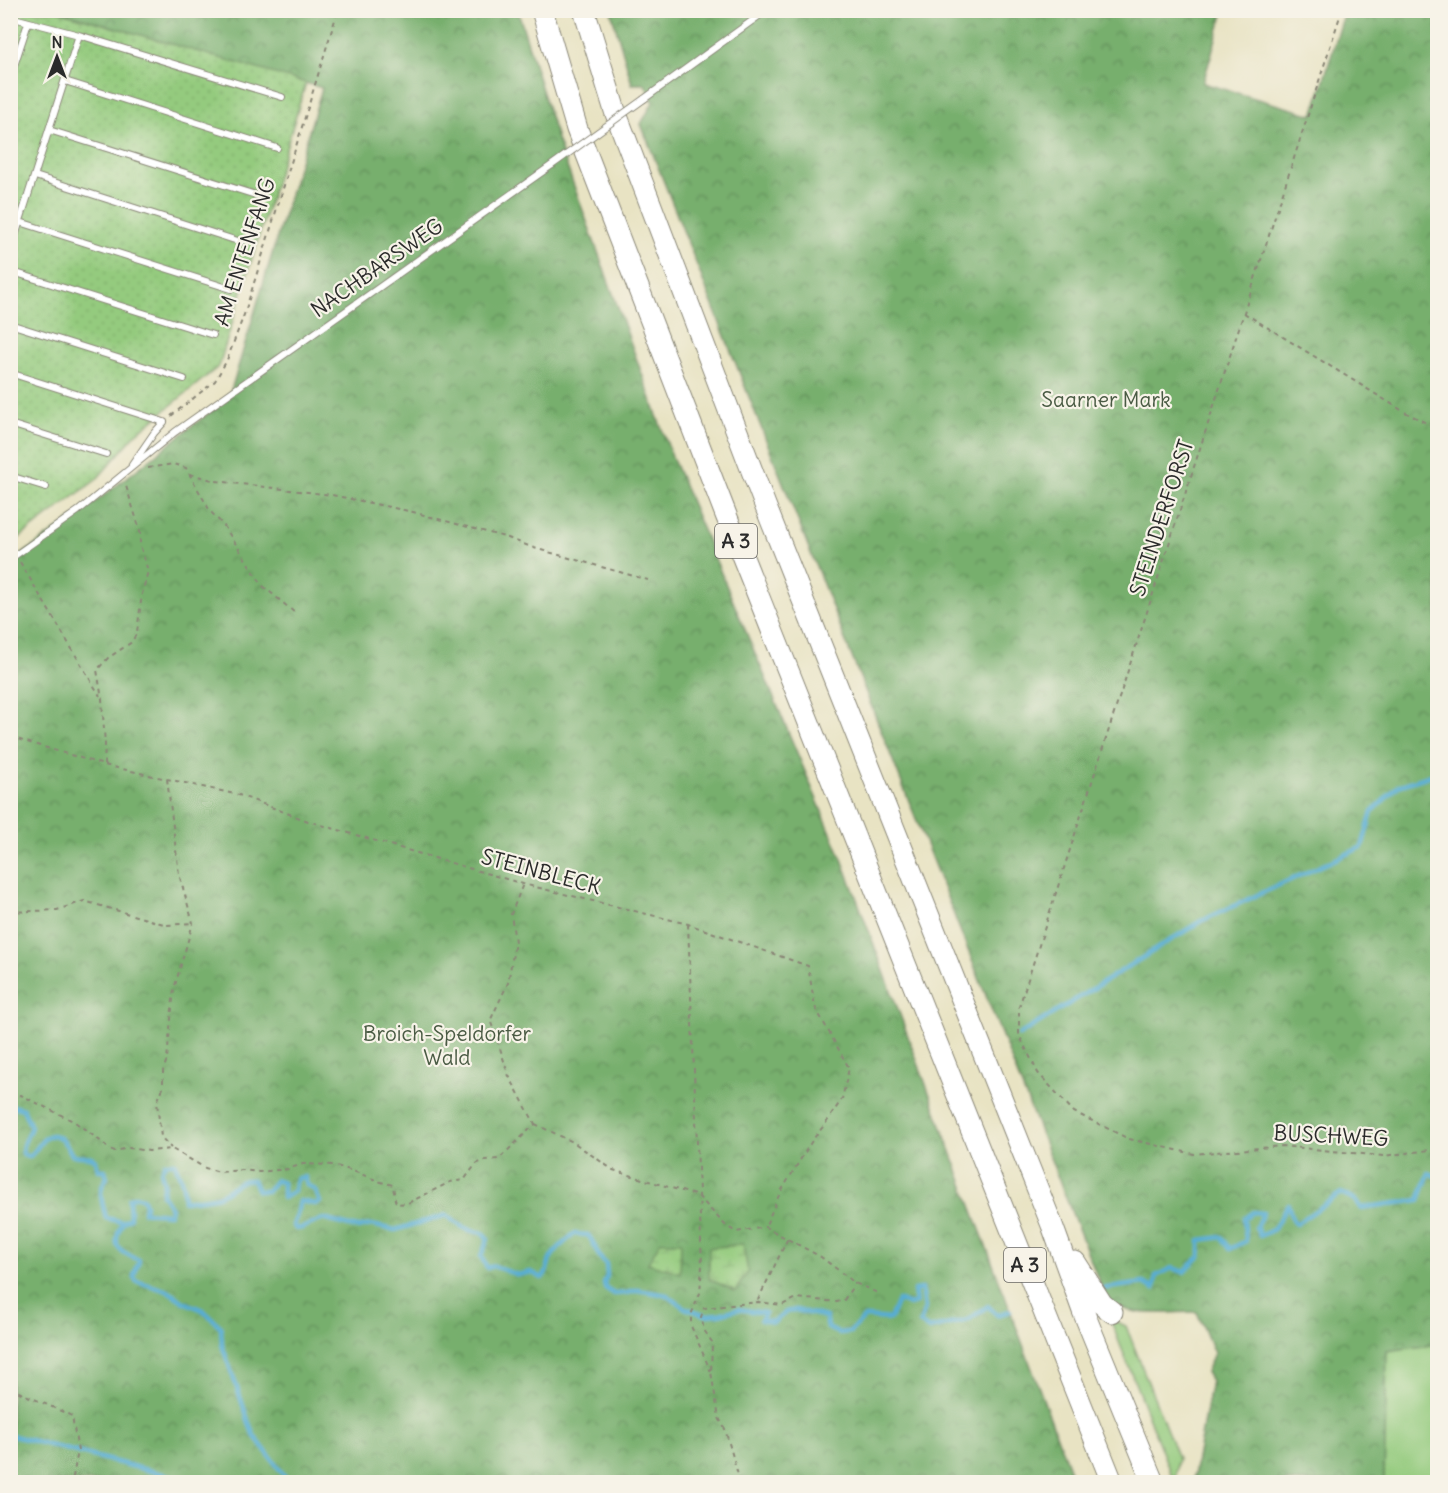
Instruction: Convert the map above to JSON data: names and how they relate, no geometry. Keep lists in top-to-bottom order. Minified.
{"streets":{"highway":["A 3"],"lane":["NACHBARSWEG"],"path":["AM ENTENFANG","STEINDERFORST","STEINBLECK","BUSCHWEG"]},"crossings":[["STEINDERFORST","BUSCHWEG"]],"parks":["Saarner Mark","Broich-Speldorfer Wald"],"north":"top"}
